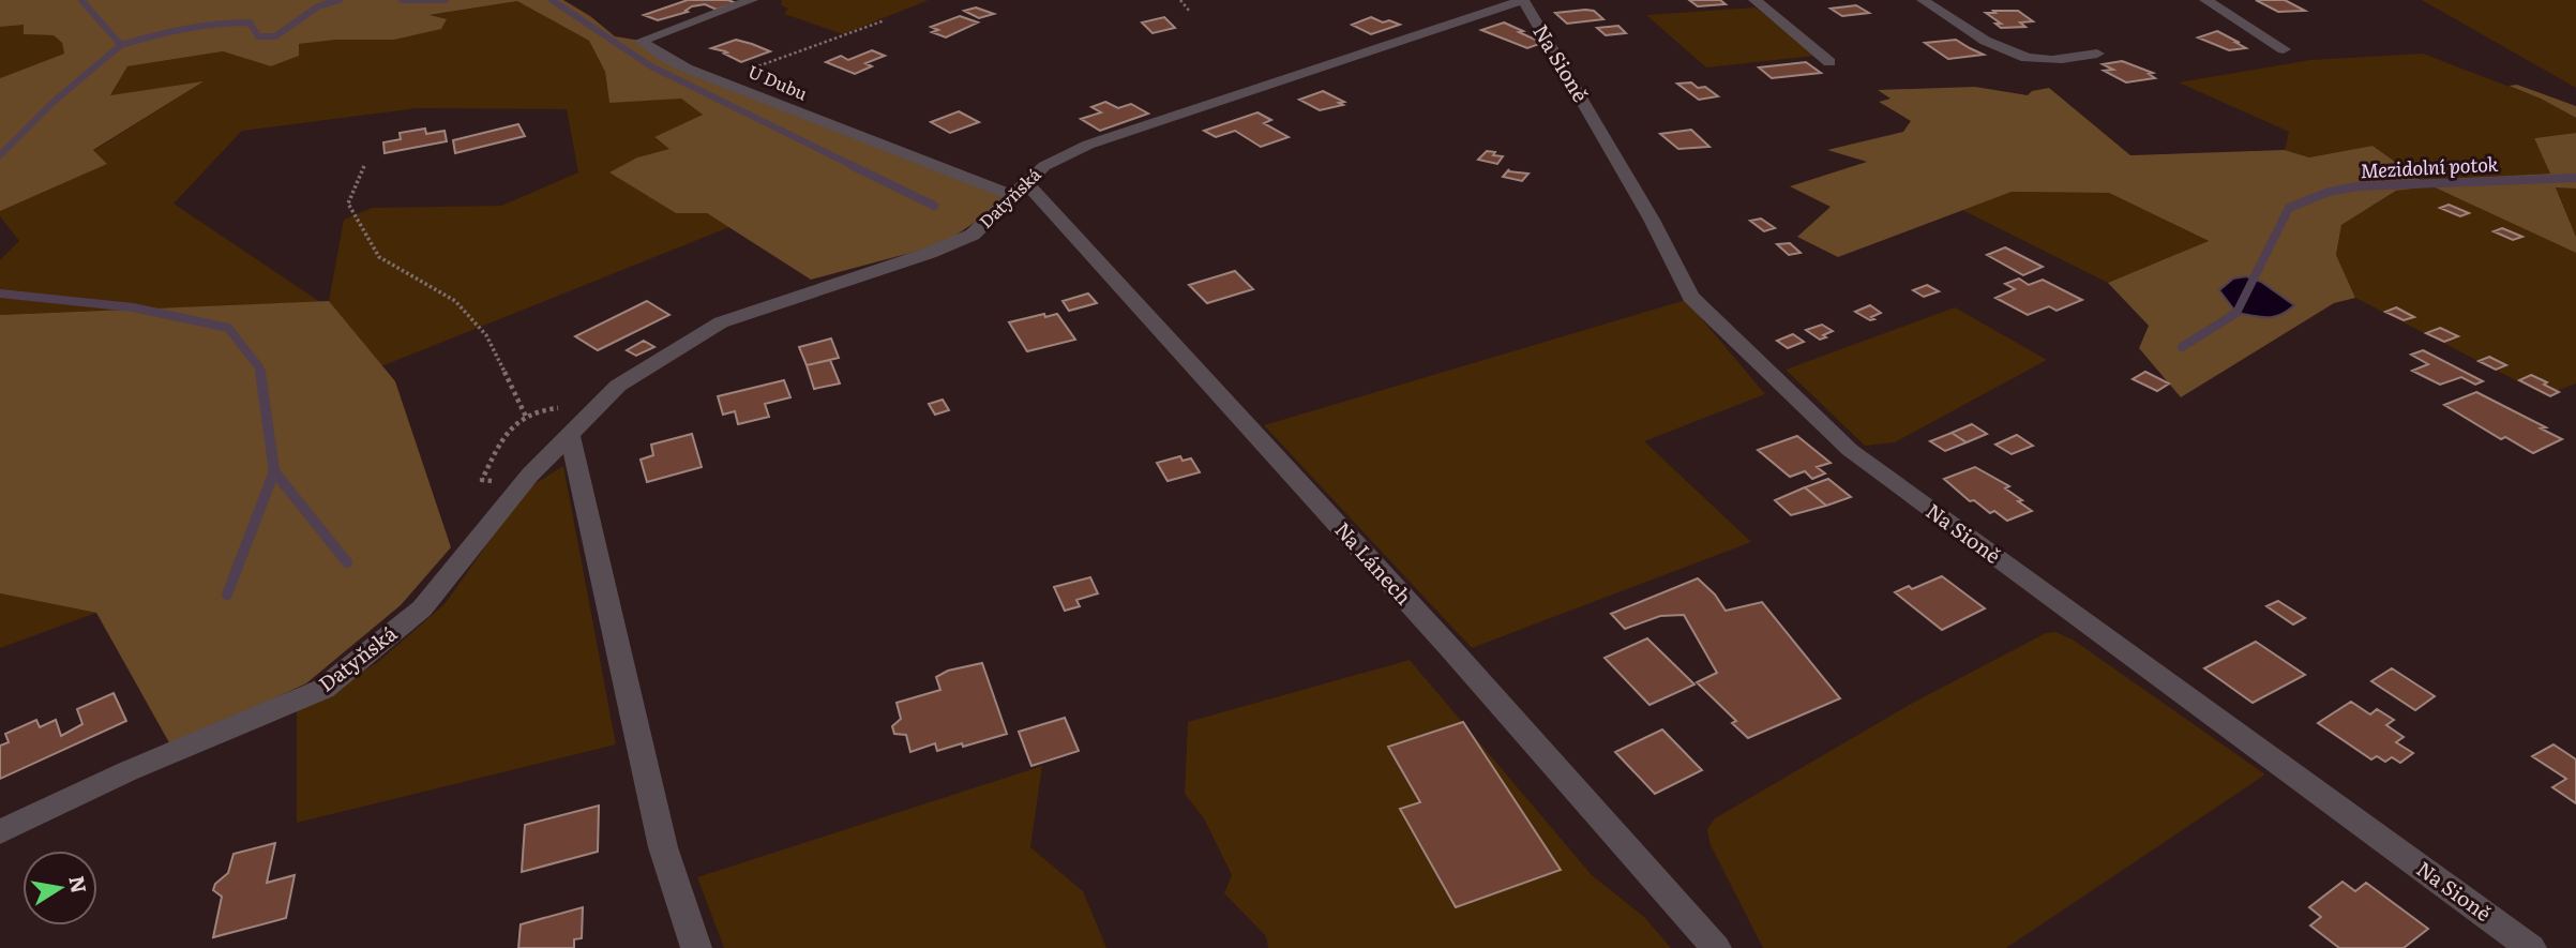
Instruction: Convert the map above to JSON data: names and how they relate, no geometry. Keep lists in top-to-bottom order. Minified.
{"streets":{"street":["Na Sioně","U Dubu","Datyňská","Na Lánech"]},"crossings":[["Na Sioně","Datyňská"],["U Dubu","Datyňská"],["U Dubu","Na Lánech"],["Datyňská","Na Lánech"]],"water":["Mezidolní potok"],"north":"right"}
